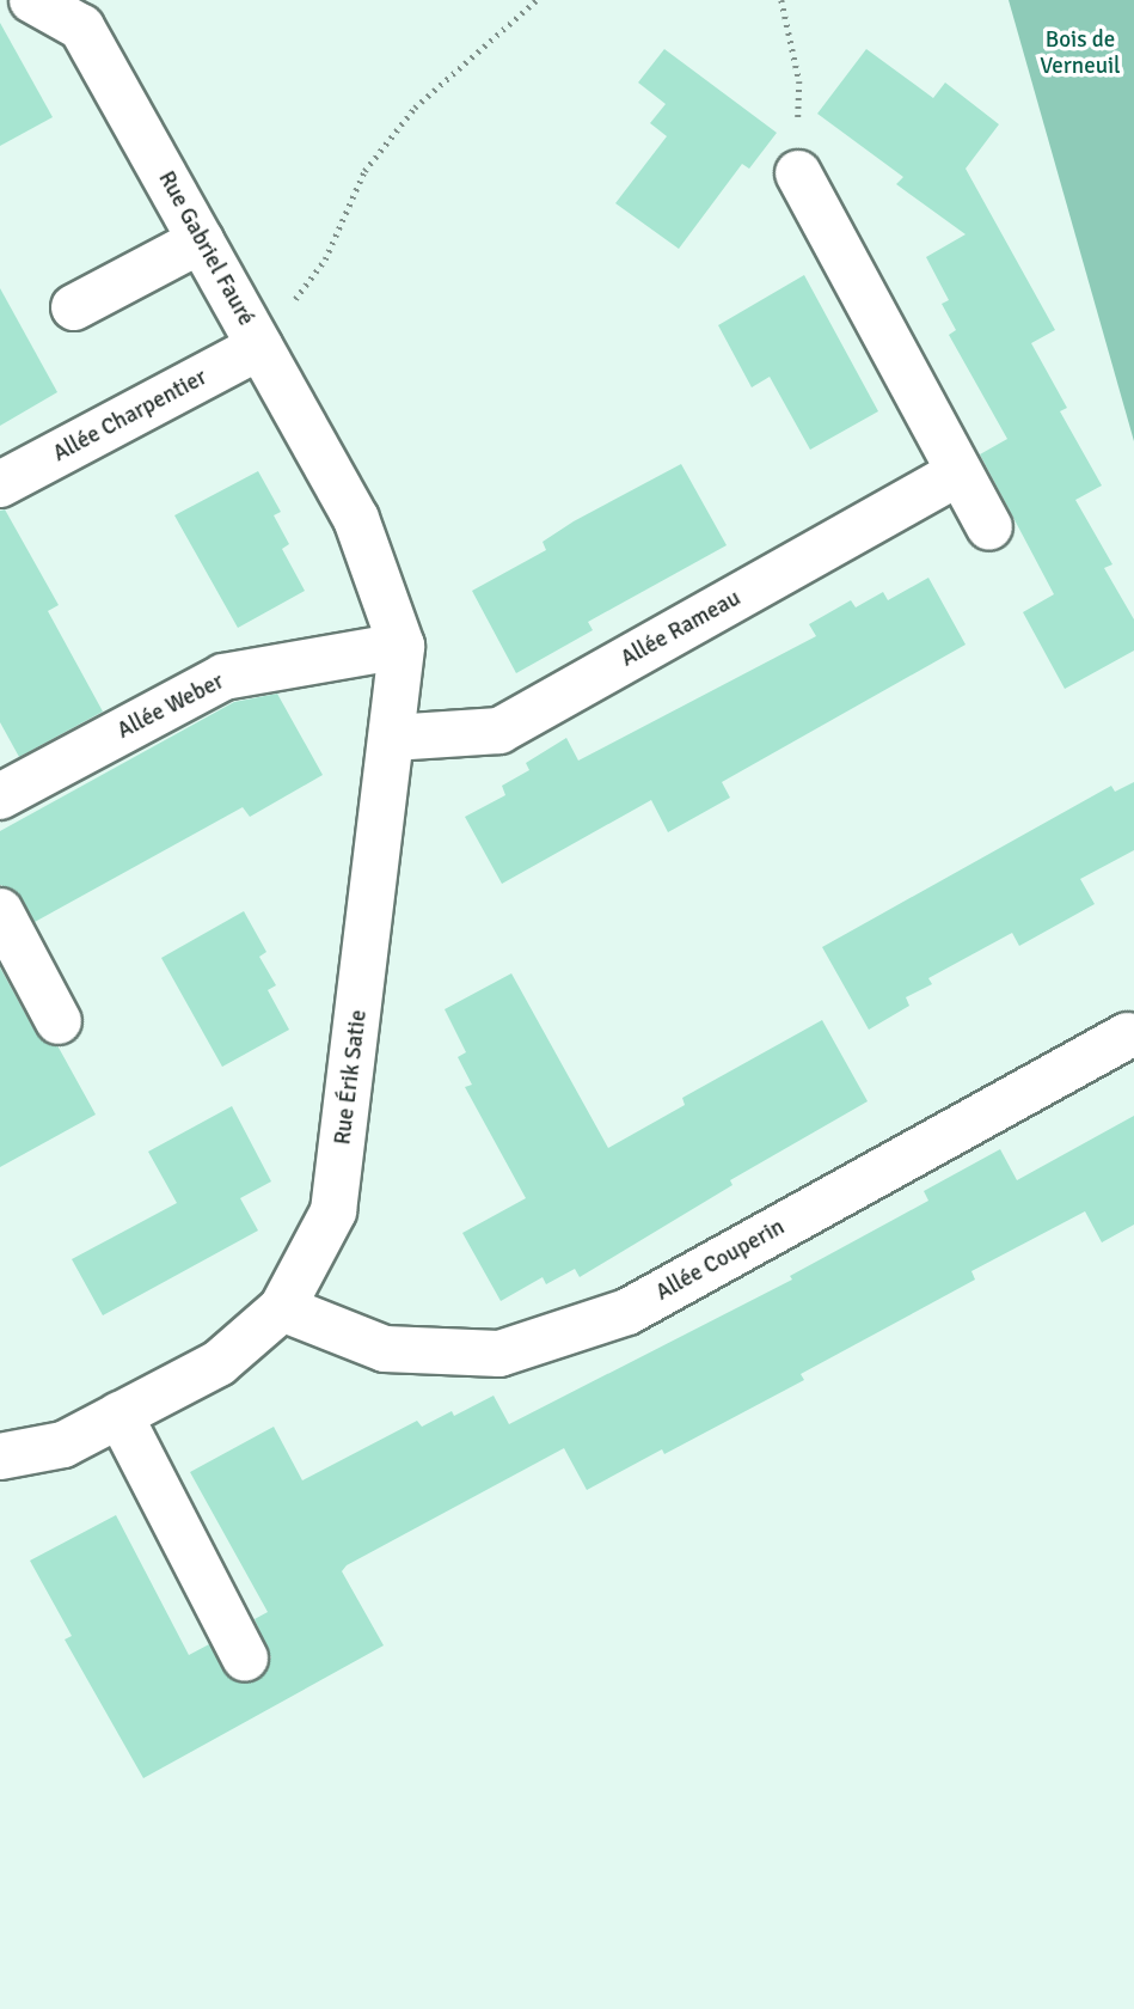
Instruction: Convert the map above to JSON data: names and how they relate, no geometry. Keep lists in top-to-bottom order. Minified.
{"streets":{"street":["Rue Gabriel Fauré","Allée Charpentier","Allée Rameau","Allée Weber","Rue Érik Satie","Allée Couperin"]},"crossings":[["Rue Gabriel Fauré","Allée Charpentier"],["Rue Gabriel Fauré","Rue Érik Satie"],["Allée Rameau","Rue Érik Satie"],["Allée Weber","Rue Érik Satie"],["Rue Érik Satie","Allée Couperin"]],"parks":["Bois de Verneuil"]}
